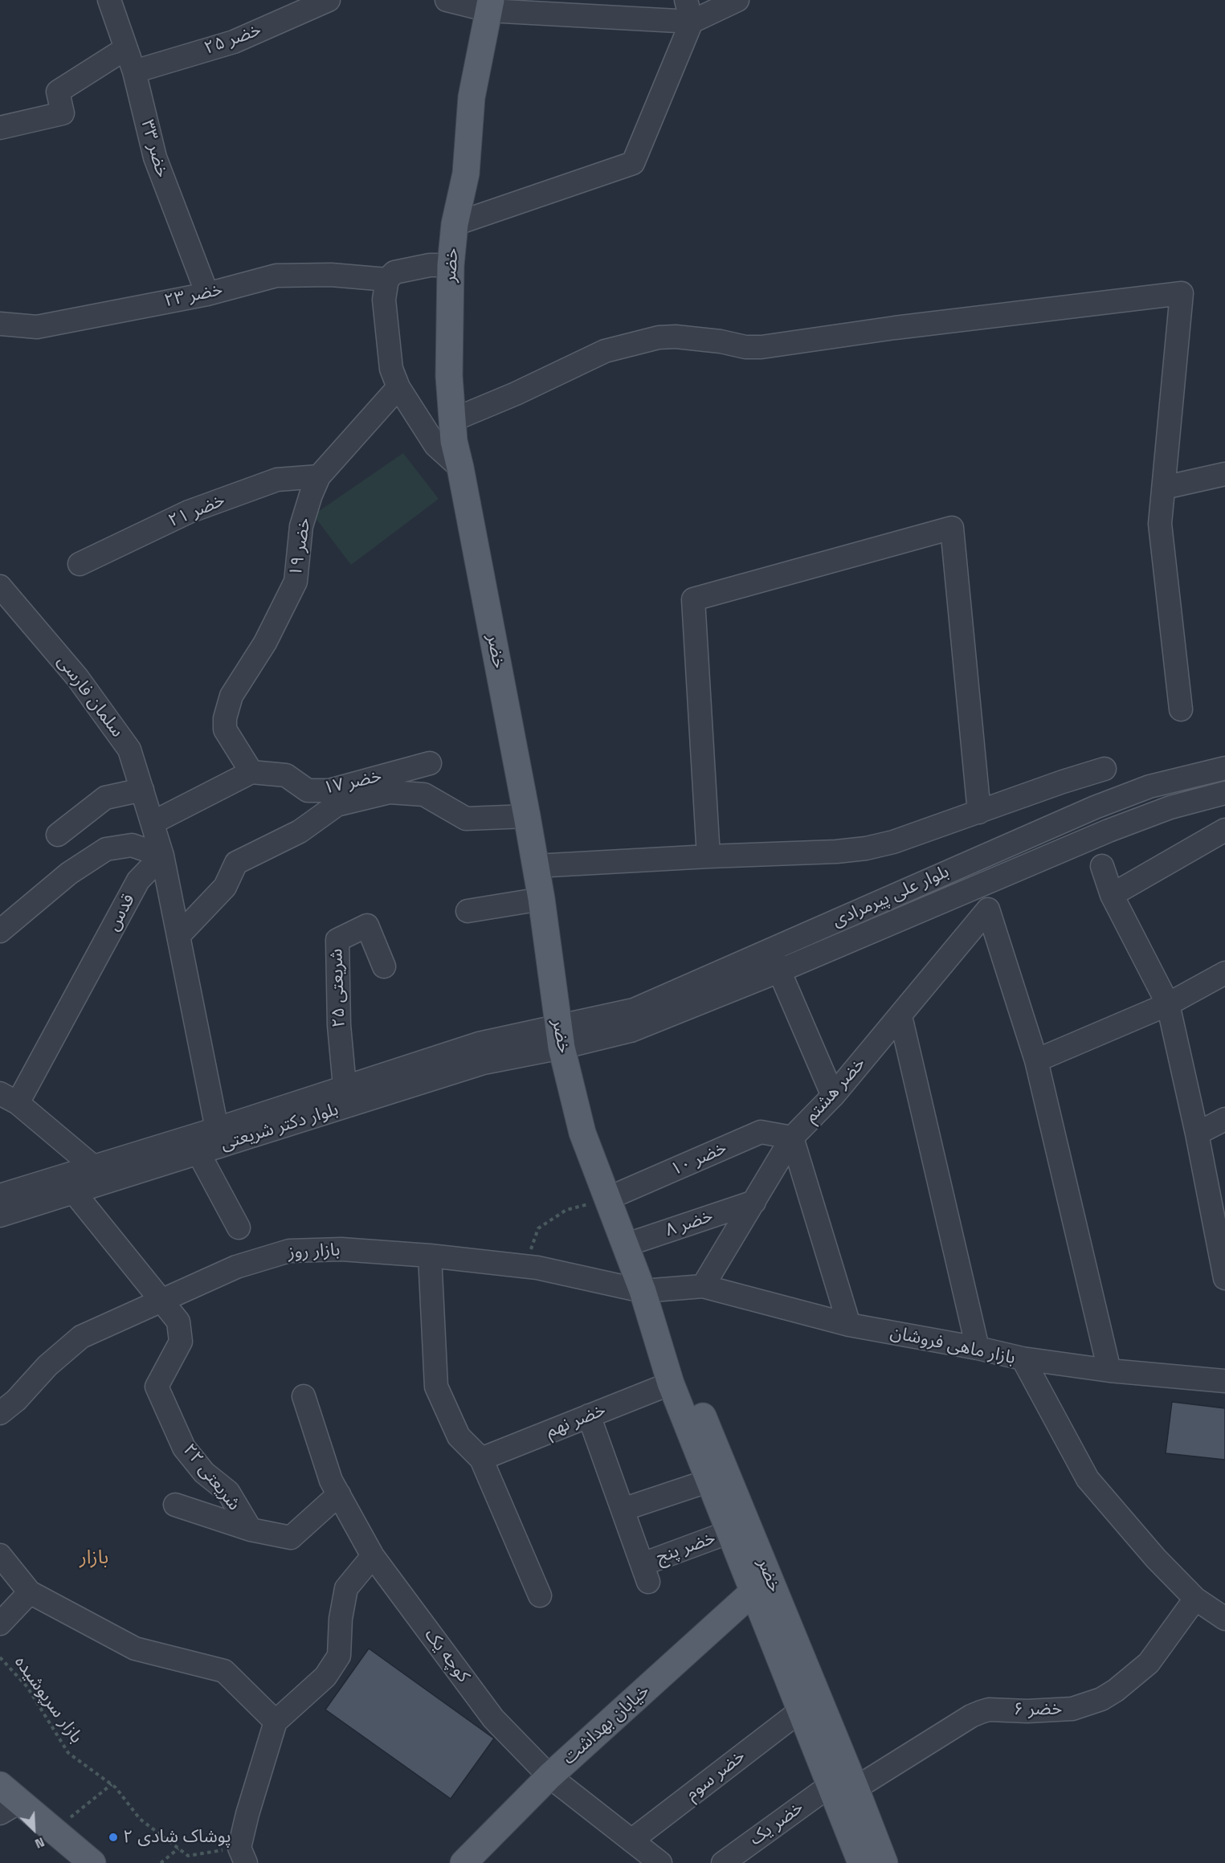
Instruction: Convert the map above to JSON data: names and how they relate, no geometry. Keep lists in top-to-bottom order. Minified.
{"streets":{"main road":["خضر","خیابان بهداشت"],"street":["خضر ۲۵","خضر ۳۳","خضر ۲۳","خضر ۲۱","خضر ۱۹","سلمان فارسی","خضر ۱۷","بلوار علی پیرمرادی","قدس","شریعتی ۲۵","خضر هشتم","بلوار دکتر شریعتی","خضر ۱۰","خضر ۸","بازار روز","بازار ماهی فروشان","خضر نهم","شریعتی ۲۲","خضر پنج","کوچه یک","خضر ۶","خضر سوم","خضر یک"],"path":["بازار سرپوشیده"]},"crossings":[["خضر ۲۵","خضر ۳۳"],["خضر ۳۳","خضر ۲۳"],["خضر","بلوار علی پیرمرادی"],["خضر","بلوار دکتر شریعتی"],["خضر","خضر ۱۰"],["خضر","خضر ۸"],["خضر","بازار روز"],["خضر","بازار ماهی فروشان"],["خضر","خضر نهم"],["خضر","خضر پنج"],["خضر","خضر ۶"],["خضر","خیابان بهداشت"],["خضر","خضر سوم"],["خضر","خضر یک"],["خضر ۲۱","خضر ۱۹"],["خضر ۱۹","خضر ۱۷"],["بلوار علی پیرمرادی","بلوار دکتر شریعتی"],["شریعتی ۲۵","بلوار دکتر شریعتی"],["خضر هشتم","خضر ۱۰"],["خضر هشتم","خضر ۸"],["خضر هشتم","بازار ماهی فروشان"],["بلوار دکتر شریعتی","شریعتی ۲۲"],["بازار روز","بازار ماهی فروشان"],["بازار روز","شریعتی ۲۲"],["بازار ماهی فروشان","خضر ۶"],["شریعتی ۲۲","کوچه یک"],["کوچه یک","خیابان بهداشت"],["کوچه یک","خضر سوم"]],"districts":["بازار"],"places":["پوشاک شادی ۲"],"north":"bottom right"}
